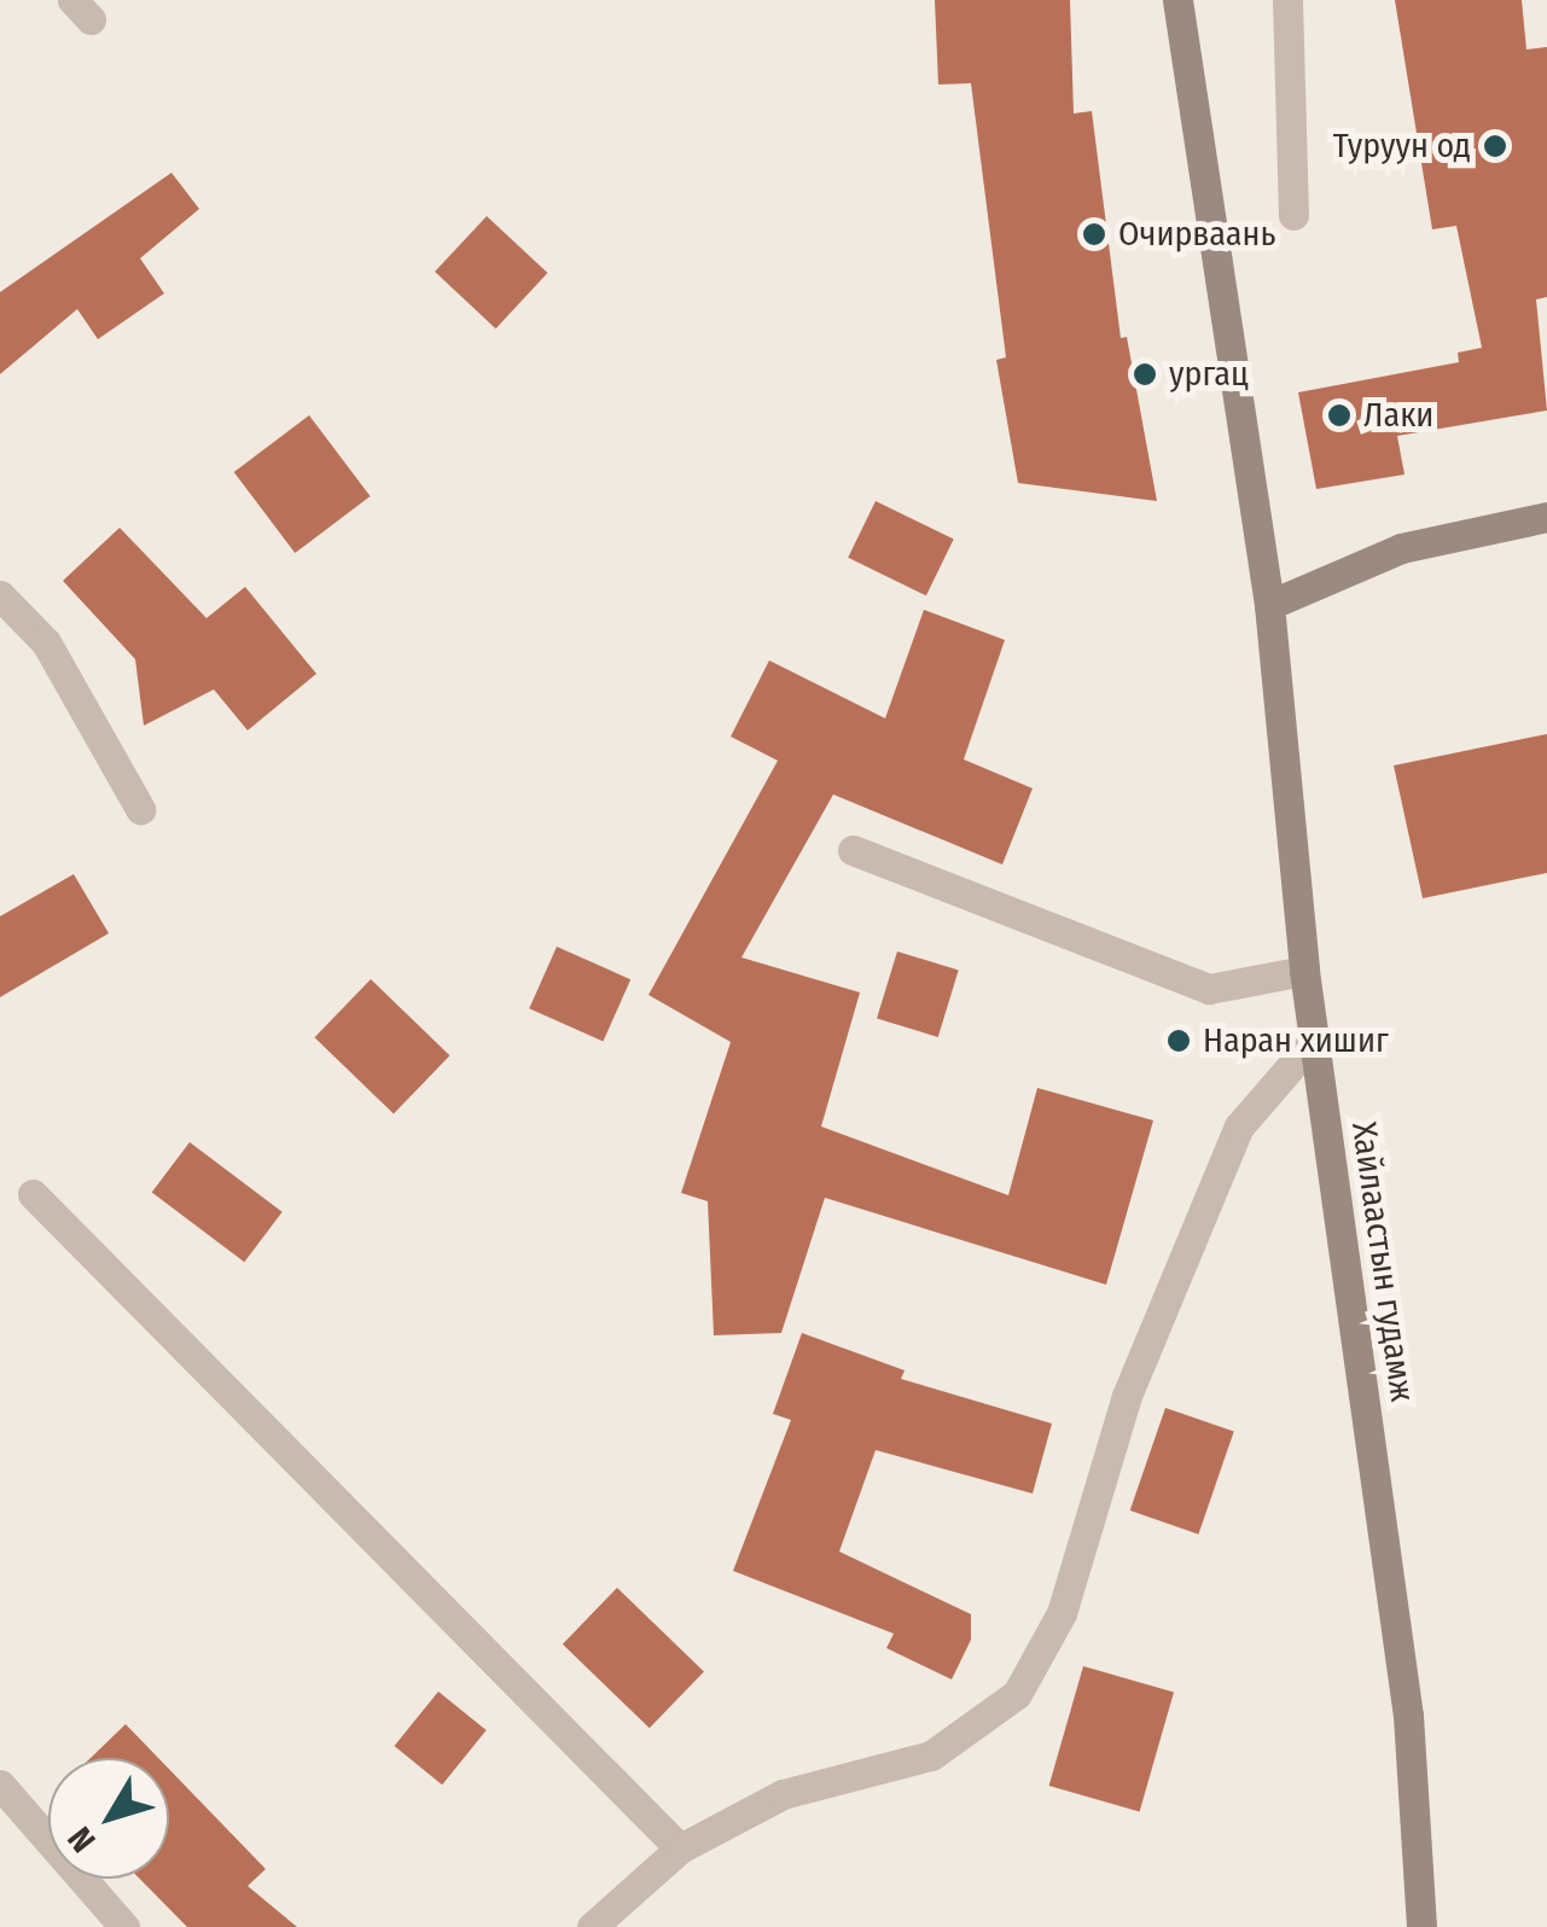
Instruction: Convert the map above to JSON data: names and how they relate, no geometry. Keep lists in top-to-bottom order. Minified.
{"streets":{"main road":["Хайлаастын гудамж"]},"places":["Туруун од","Очирваань","ургац","Лаки","Наран хишиг"],"north":"bottom left"}
